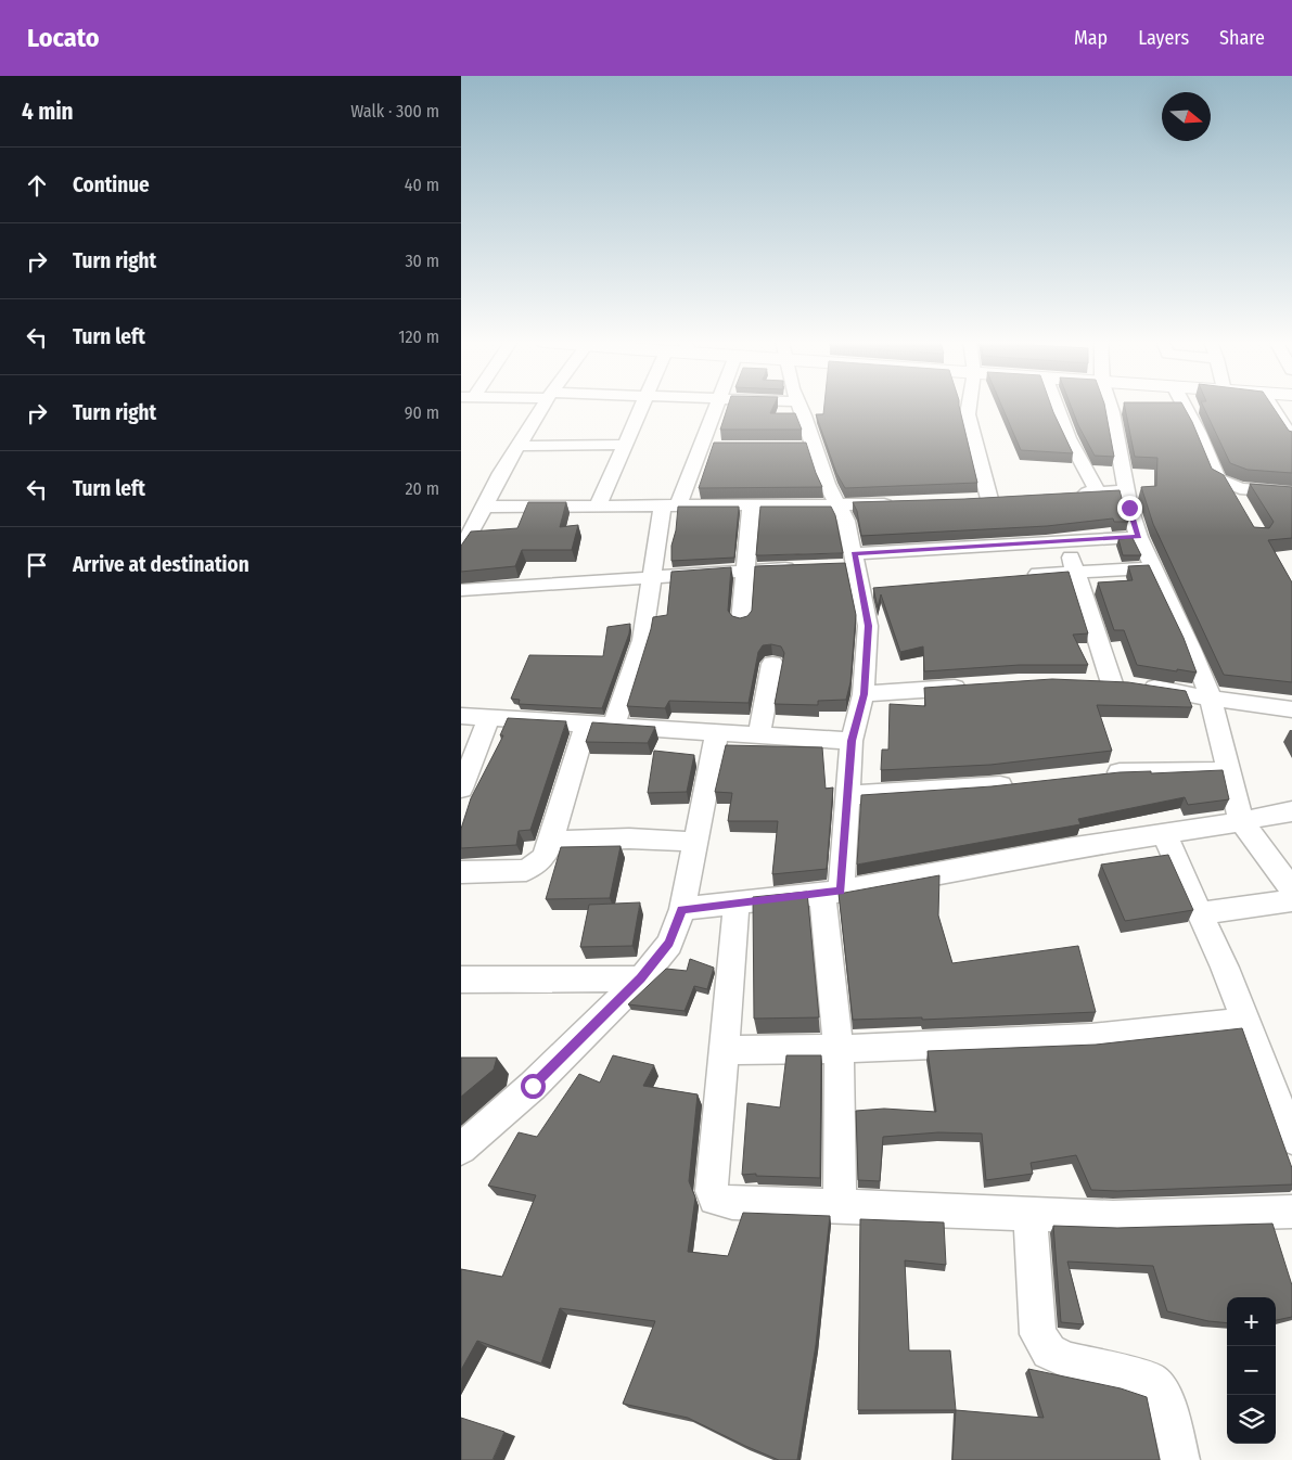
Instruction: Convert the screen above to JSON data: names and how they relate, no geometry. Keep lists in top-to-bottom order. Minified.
{"north":"right","page":{"header":"Locato","nav":["Map","Layers","Share"],"heading":["4 min","Walk · 300 m"],"list":[["Continue","40 m"],["Turn right","30 m"],["Turn left","120 m"],["Turn right","90 m"],["Turn left","20 m"],"Arrive at destination"],"map_buttons":["+","−"]}}
